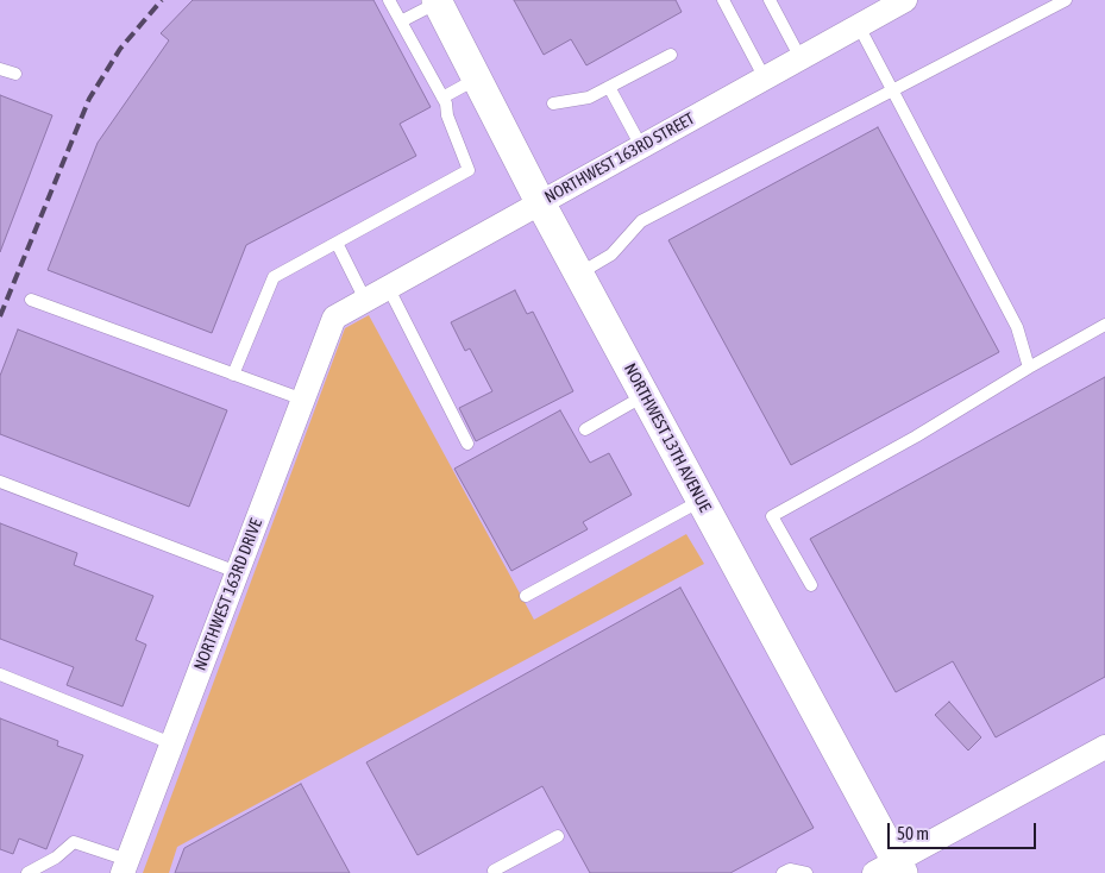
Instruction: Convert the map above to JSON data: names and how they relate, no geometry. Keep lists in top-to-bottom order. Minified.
{"streets":{"street":["NORTHWEST 163RD STREET","NORTHWEST 13TH AVENUE","NORTHWEST 163RD DRIVE"]},"crossings":[["NORTHWEST 163RD STREET","NORTHWEST 13TH AVENUE"],["NORTHWEST 163RD STREET","NORTHWEST 163RD DRIVE"]],"scale_bar":"50 m"}
